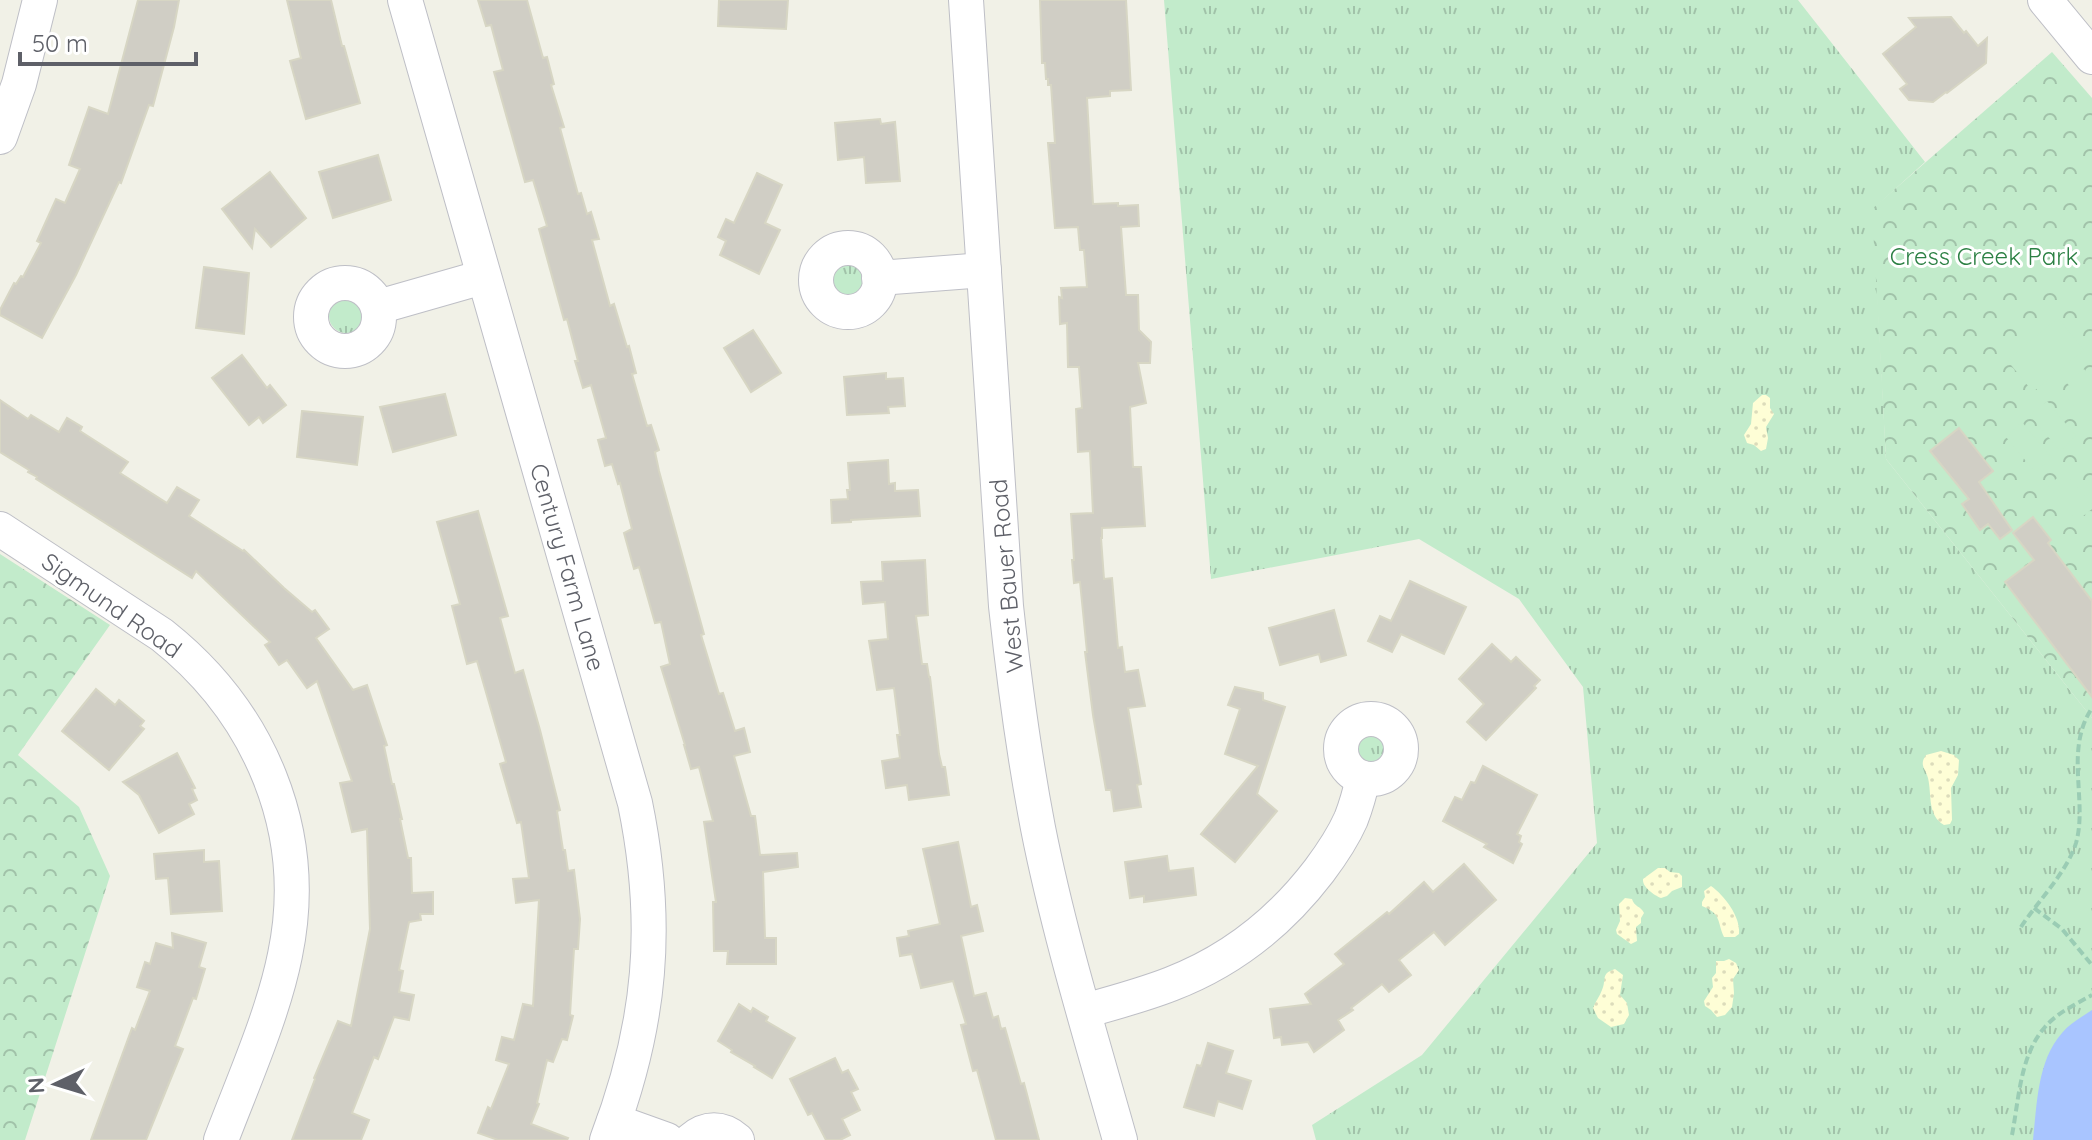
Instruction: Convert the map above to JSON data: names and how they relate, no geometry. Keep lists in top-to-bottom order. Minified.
{"streets":{"street":["Century Farm Lane","West Bauer Road","Sigmund Road"]},"parks":["Cress Creek Park"],"scale_bar":"50 m","north":"left"}
